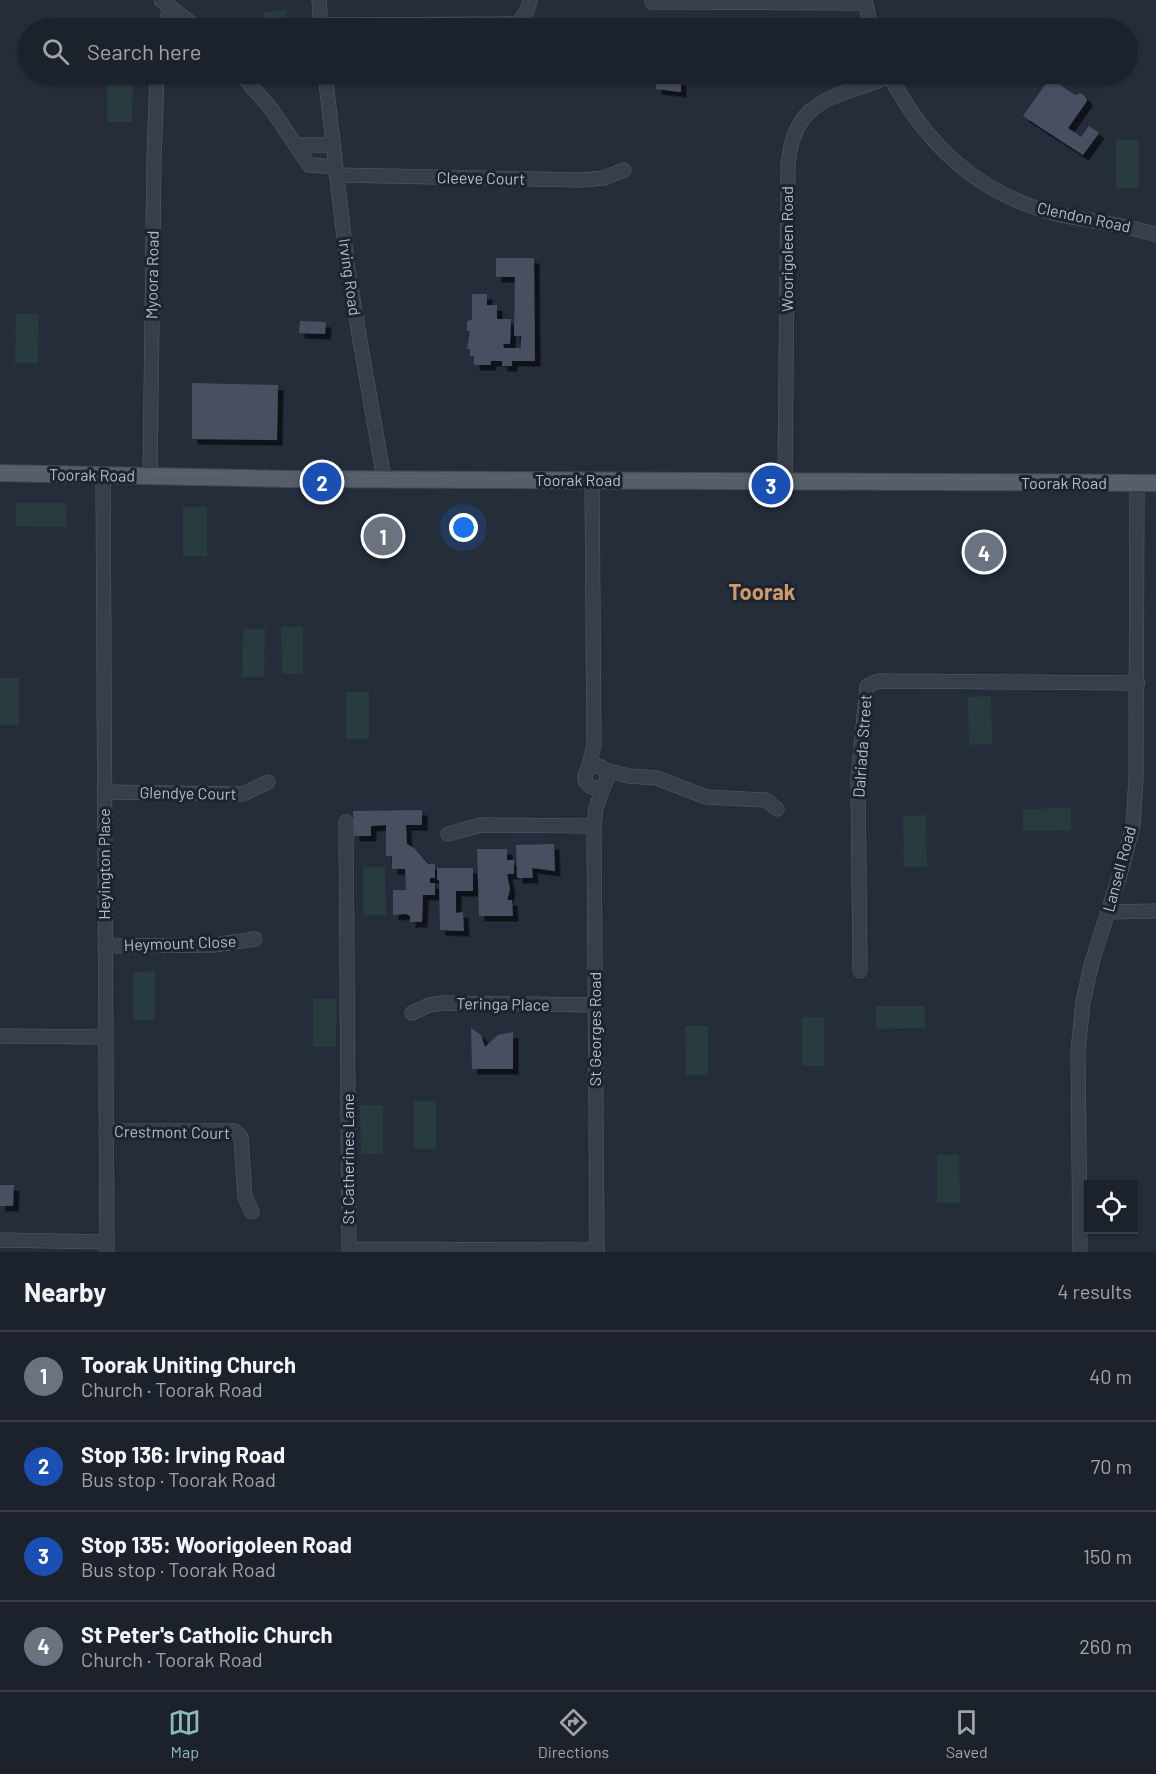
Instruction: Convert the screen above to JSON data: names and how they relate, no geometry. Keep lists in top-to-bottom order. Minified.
{"streets":{"main road":["Toorak Road"],"street":["Cleeve Court","Clendon Road","Woorigoleen Road","Myoora Road","Irving Road","Dalriada Street","Glendye Court","Heyington Place","Lansell Road","Heymount Close","Teringa Place","St Georges Road","Crestmont Court","St Catherines Lane"]},"crossings":[["Cleeve Court","Irving Road"],["Woorigoleen Road","Toorak Road"],["Myoora Road","Toorak Road"],["Irving Road","Toorak Road"],["Toorak Road","Heyington Place"],["Toorak Road","Lansell Road"],["Dalriada Street","Lansell Road"],["Glendye Court","Heyington Place"],["Heyington Place","Heymount Close"],["Heyington Place","Crestmont Court"],["Teringa Place","St Georges Road"],["St Georges Road","St Catherines Lane"]],"districts":["Toorak"],"page":{"search":"Search here","pins":["2","3","1","4"],"heading":["Nearby","4 results"],"list":[{"mark":"1","name":"Toorak Uniting Church","note":"Church · Toorak Road","value":"40 m"},{"mark":"2","name":"Stop 136: Irving Road","note":"Bus stop · Toorak Road","value":"70 m"},{"mark":"3","name":"Stop 135: Woorigoleen Road","note":"Bus stop · Toorak Road","value":"150 m"},{"mark":"4","name":"St Peter's Catholic Church","note":"Church · Toorak Road","value":"260 m"}],"nav":["Map","Directions","Saved"]}}
